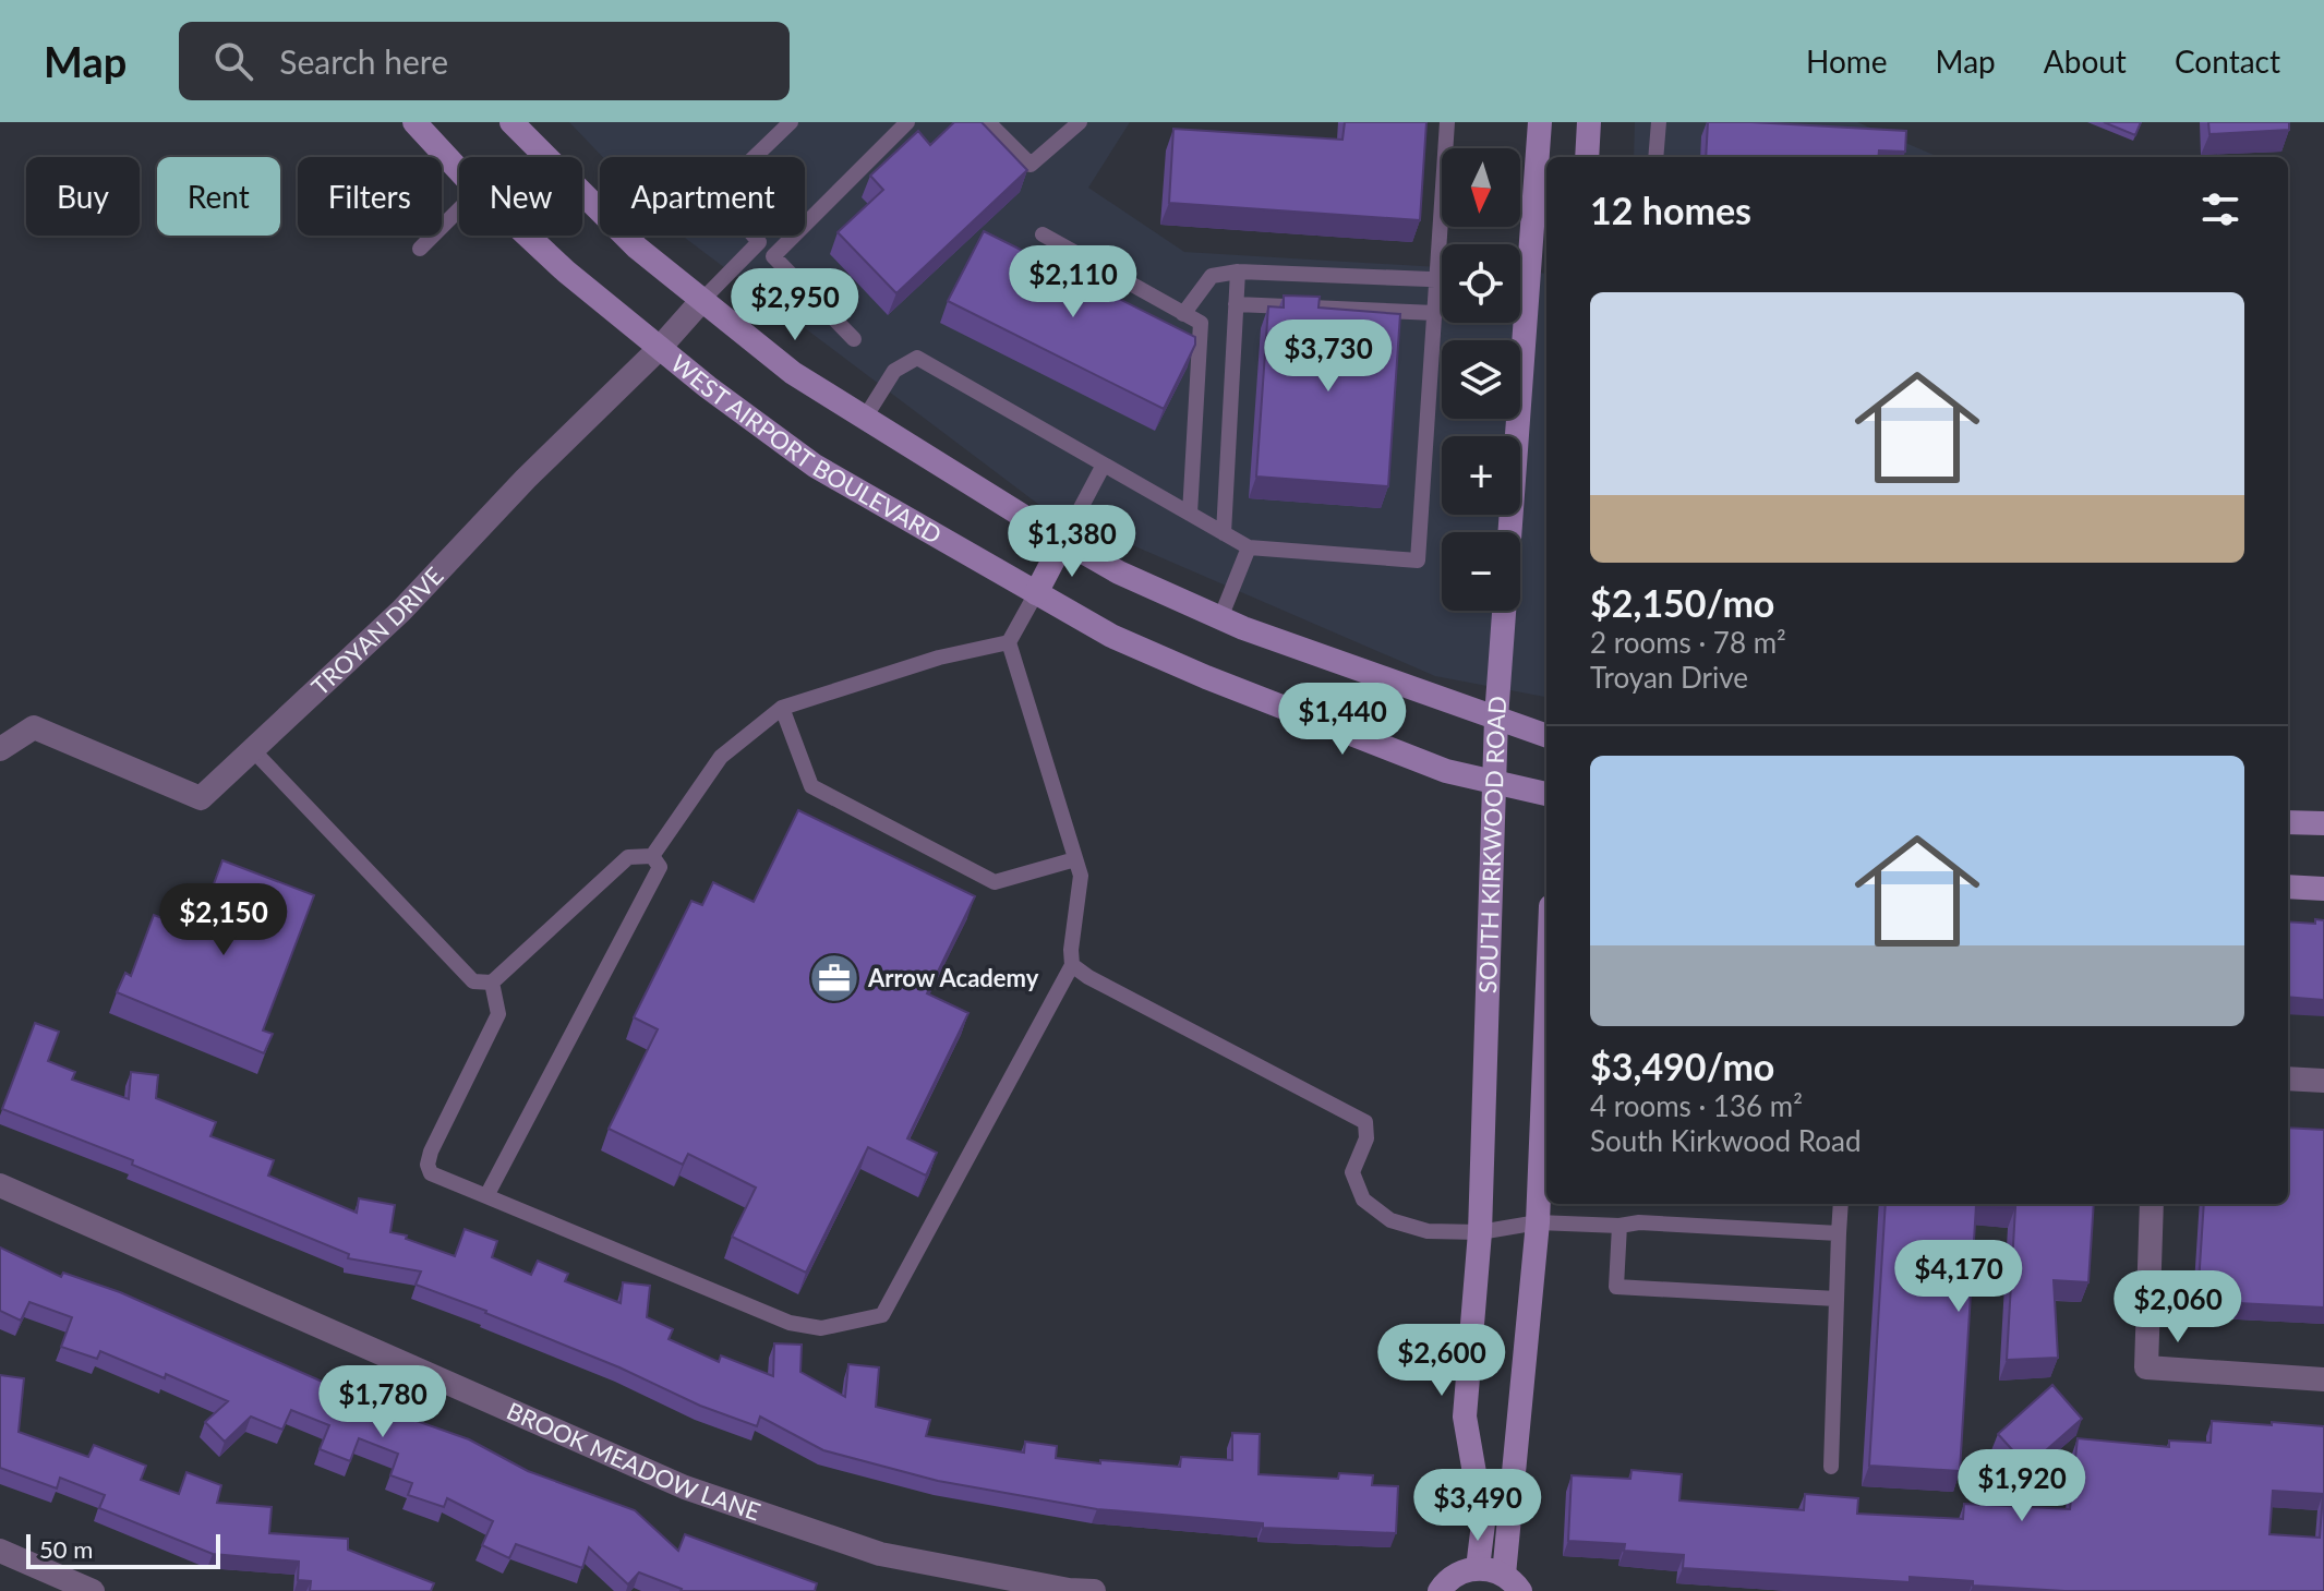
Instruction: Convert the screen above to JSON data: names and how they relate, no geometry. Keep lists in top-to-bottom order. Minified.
{"streets":{"main road":["WEST AIRPORT BOULEVARD","SOUTH KIRKWOOD ROAD"],"street":["TROYAN DRIVE","BROOK MEADOW LANE"]},"crossings":[["WEST AIRPORT BOULEVARD","TROYAN DRIVE"],["WEST AIRPORT BOULEVARD","SOUTH KIRKWOOD ROAD"]],"places":{"office":["Arrow Academy"]},"scale_bar":"50 m","north":"bottom","page":{"header":"Map","search":"Search here","nav":["Home","Map","About","Contact"],"map_buttons":["+","−"],"chip":["Buy","Rent","Filters","New","Apartment"],"heading":"12 homes","price":["$2,110","$2,950","$3,730","$1,380","$1,440","$2,150","$4,170","$2,060","$2,600","$1,780","$1,920","$3,490"],"list":[{"name":"$2,150/mo","note":"2 rooms · 78 m² · Troyan Drive"},{"name":"$3,490/mo","note":"4 rooms · 136 m² · South Kirkwood Road"}],"scale":"50 m"}}
